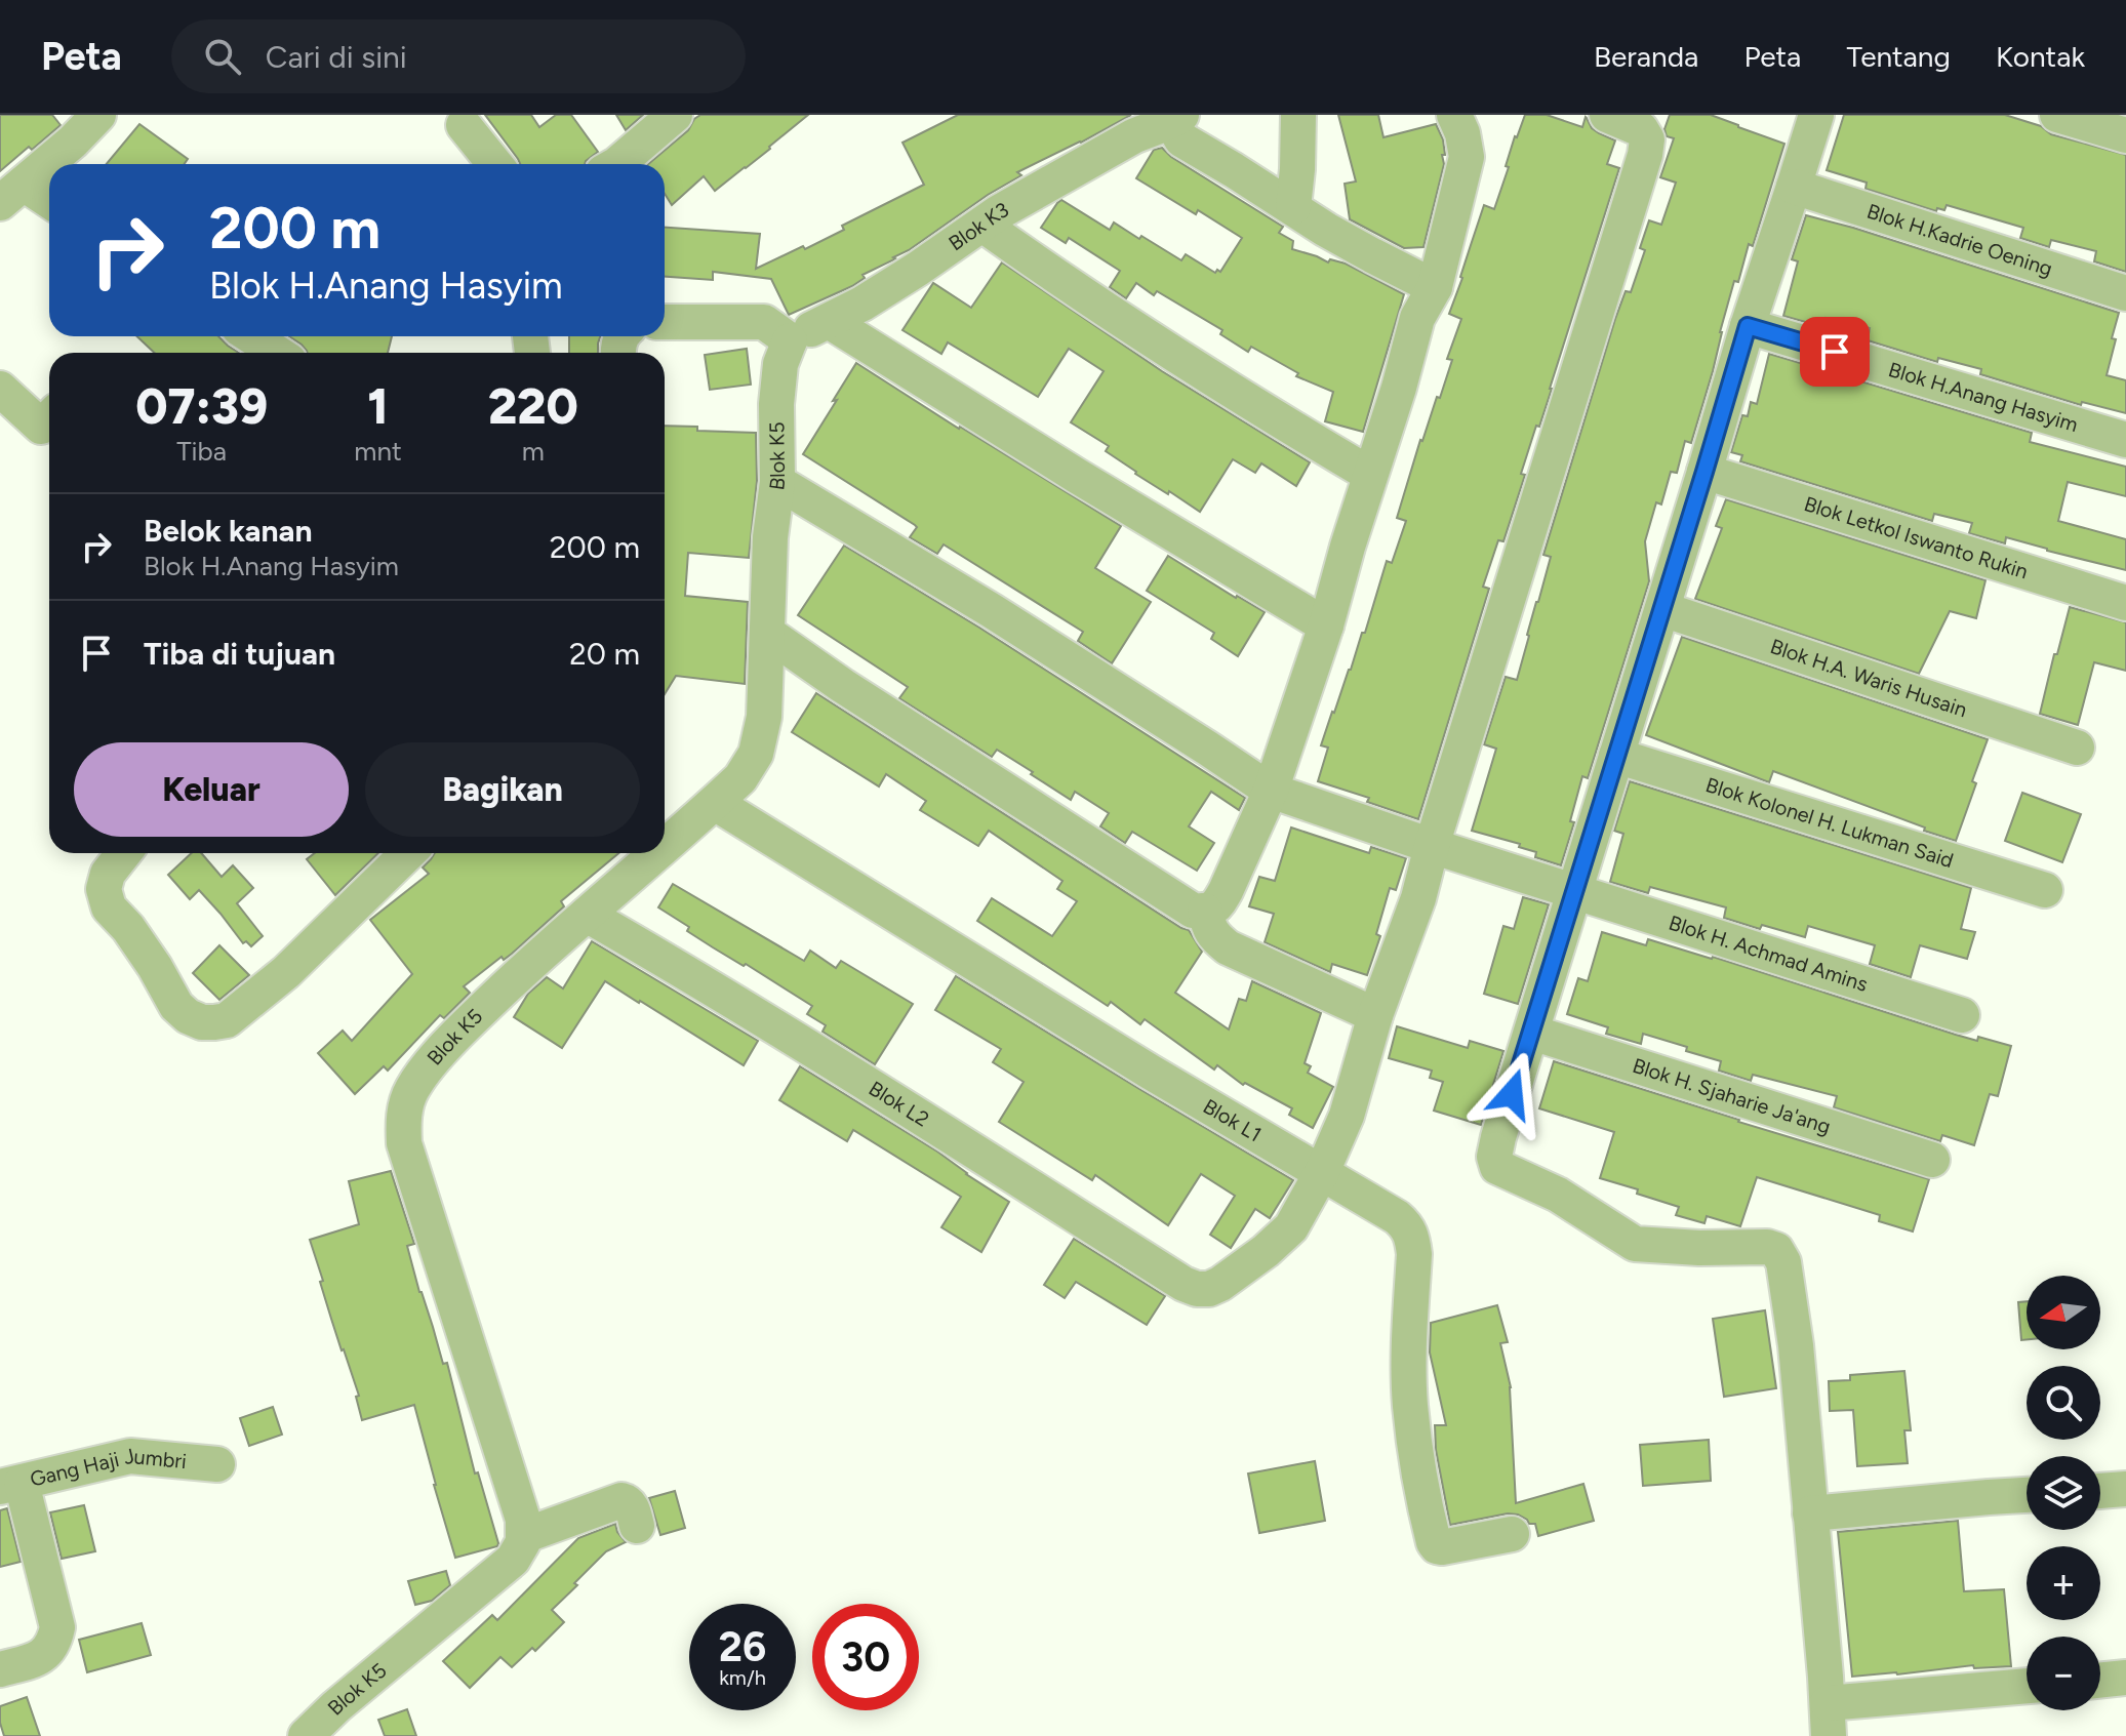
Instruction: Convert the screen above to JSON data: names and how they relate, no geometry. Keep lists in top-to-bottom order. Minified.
{"streets":{"street":["Blok K3","Blok H.Kadrie Oening","Blok H.Anang Hasyim","Blok K5","Blok Letkol Iswanto Rukin","Blok H.A. Waris Husain","Blok Kolonel H. Lukman Said","Blok H. Achmad Amins","Blok H. Sjaharie Ja'ang","Blok L2","Blok L1","Gang Haji Jumbri"]},"crossings":[["Blok K3","Blok K5"],["Blok K5","Blok H. Achmad Amins"],["Blok K5","Blok L2"],["Blok K5","Blok L1"],["Blok L2","Blok L1"]],"north":"left","page":{"header":"Peta","search":"Cari di sini","nav":["Beranda","Peta","Tentang","Kontak"],"turn":["200 m","Blok H.Anang Hasyim"],"eta":["07:39","Tiba","1","mnt","220","m"],"list":[{"name":"Belok kanan","note":"Blok H.Anang Hasyim","value":"200 m"},{"name":"Tiba di tujuan","value":"20 m"}],"buttons":["Keluar","Bagikan"],"map_buttons":["+","−"],"speed":"26 km/h","limit":"30"}}
